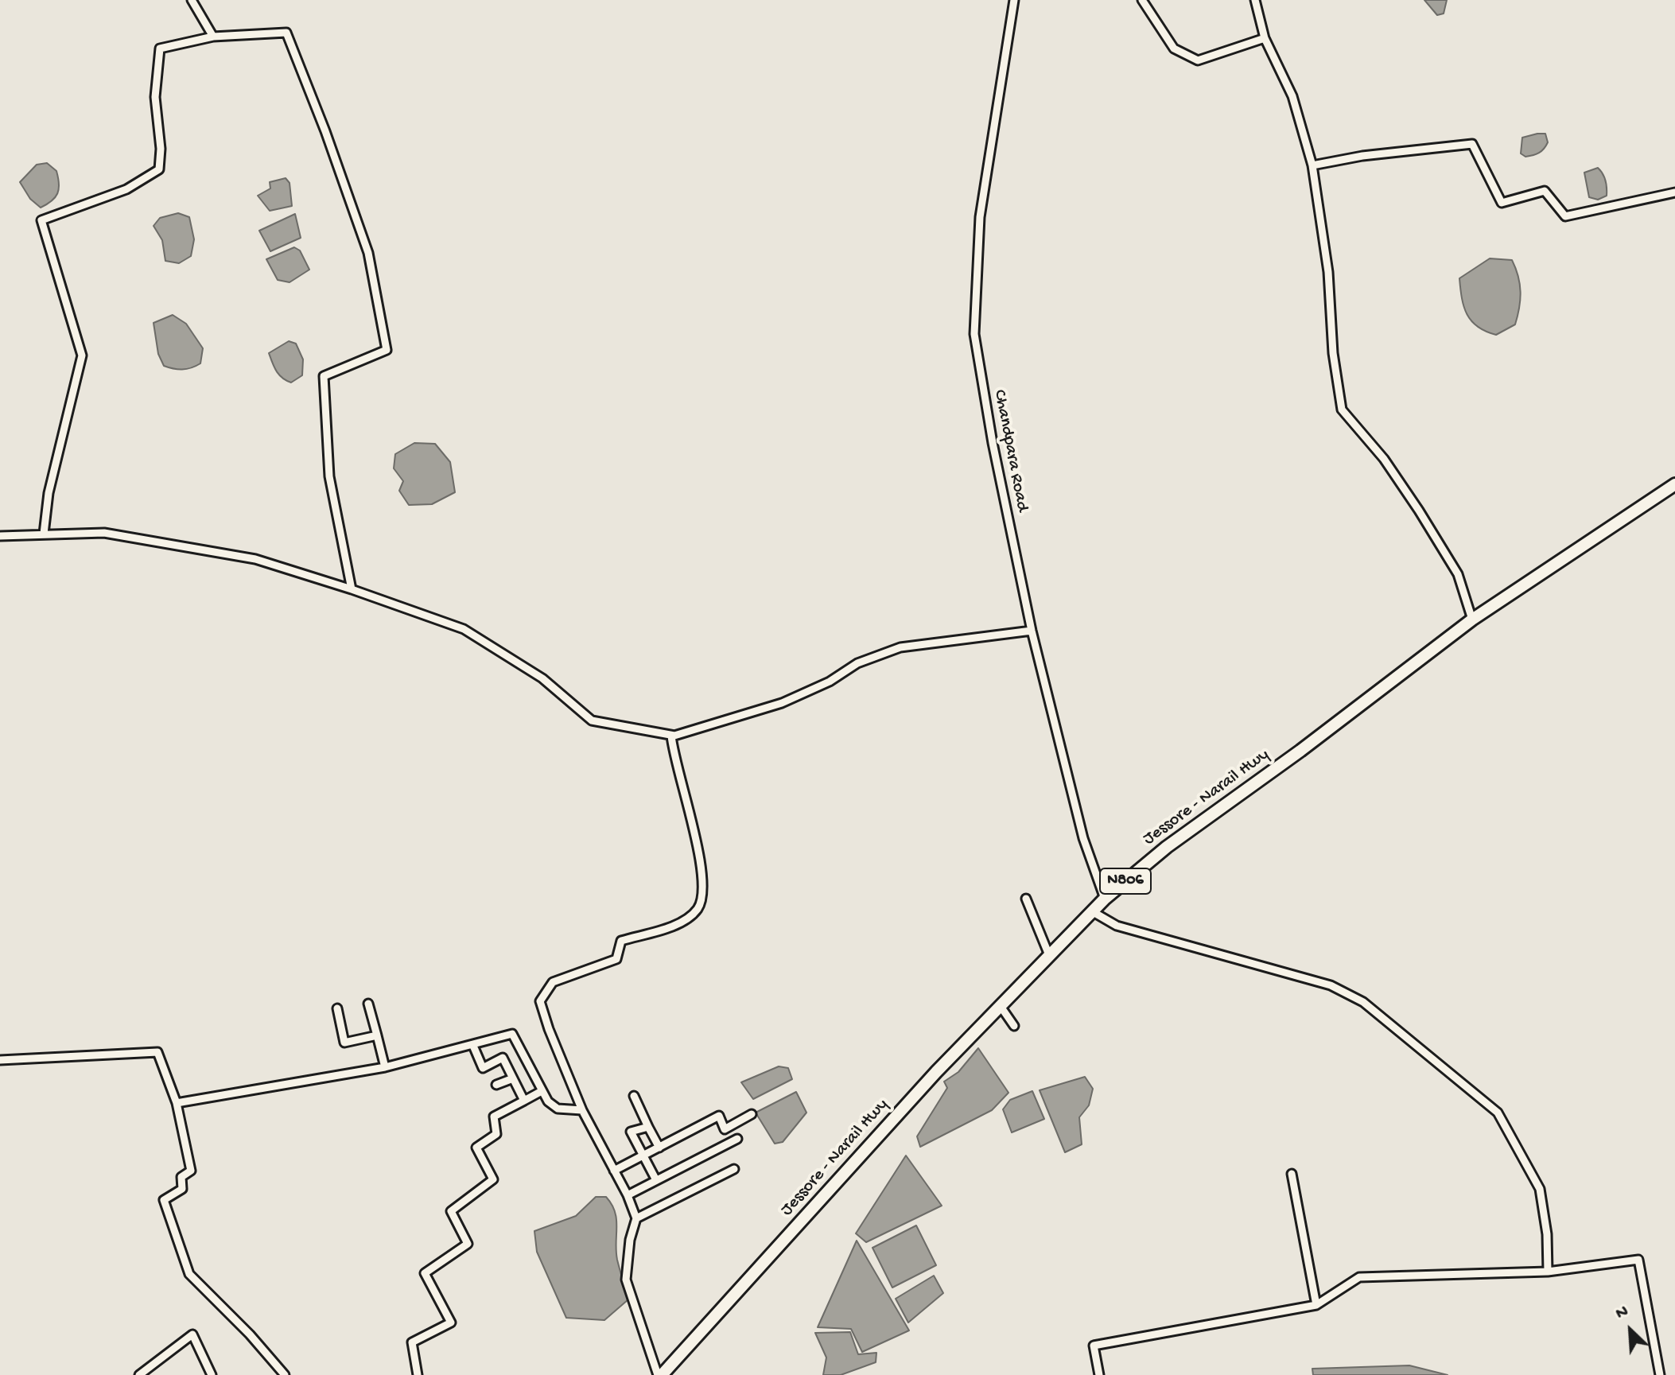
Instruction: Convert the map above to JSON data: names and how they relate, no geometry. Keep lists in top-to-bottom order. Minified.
{"streets":{"highway":["Jessore - Narail Hwy","N806"],"street":["Chandpara Road"]},"crossings":[["Chandpara Road","Jessore - Narail Hwy"]],"north":"top left"}
